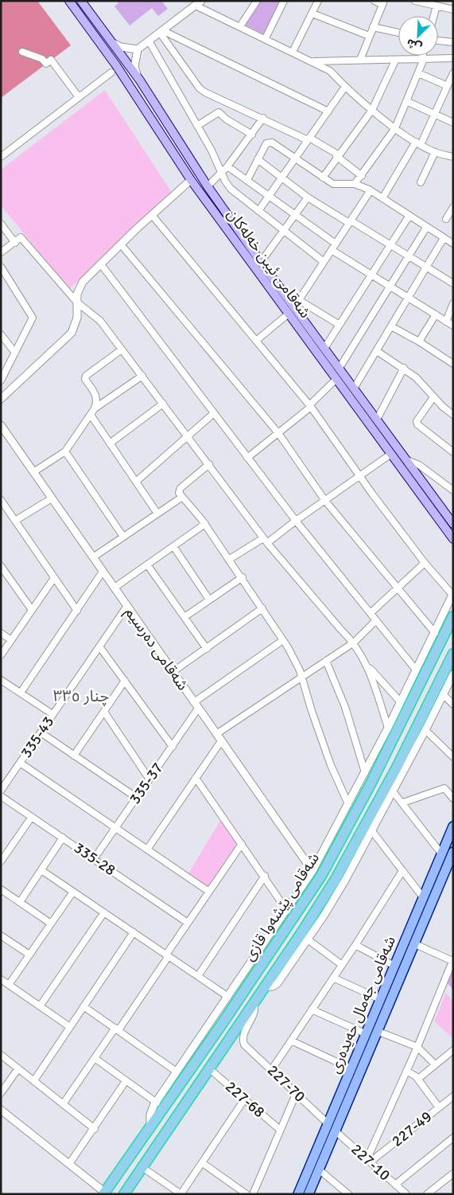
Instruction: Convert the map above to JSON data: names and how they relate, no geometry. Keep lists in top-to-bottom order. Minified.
{"streets":{"highway":["شەقامی پێشەوا قازی"],"main road":["شەقامی ئیبن خەلەکان","شەقامی جەمال حەیدەری"],"street":["شەقامی دەرسیم","335-43","335-37","335-28","227-70","227-68","227-49","227-10"]},"crossings":[["شەقامی دەرسیم","335-43"],["شەقامی دەرسیم","335-37"],["شەقامی دەرسیم","شەقامی پێشەوا قازی"],["335-37","335-28"],["شەقامی پێشەوا قازی","227-70"],["شەقامی پێشەوا قازی","227-68"],["شەقامی جەمال حەیدەری","227-70"],["شەقامی جەمال حەیدەری","227-10"],["227-49","227-10"]],"districts":["چنار ٣٣٥"],"north":"bottom left"}
